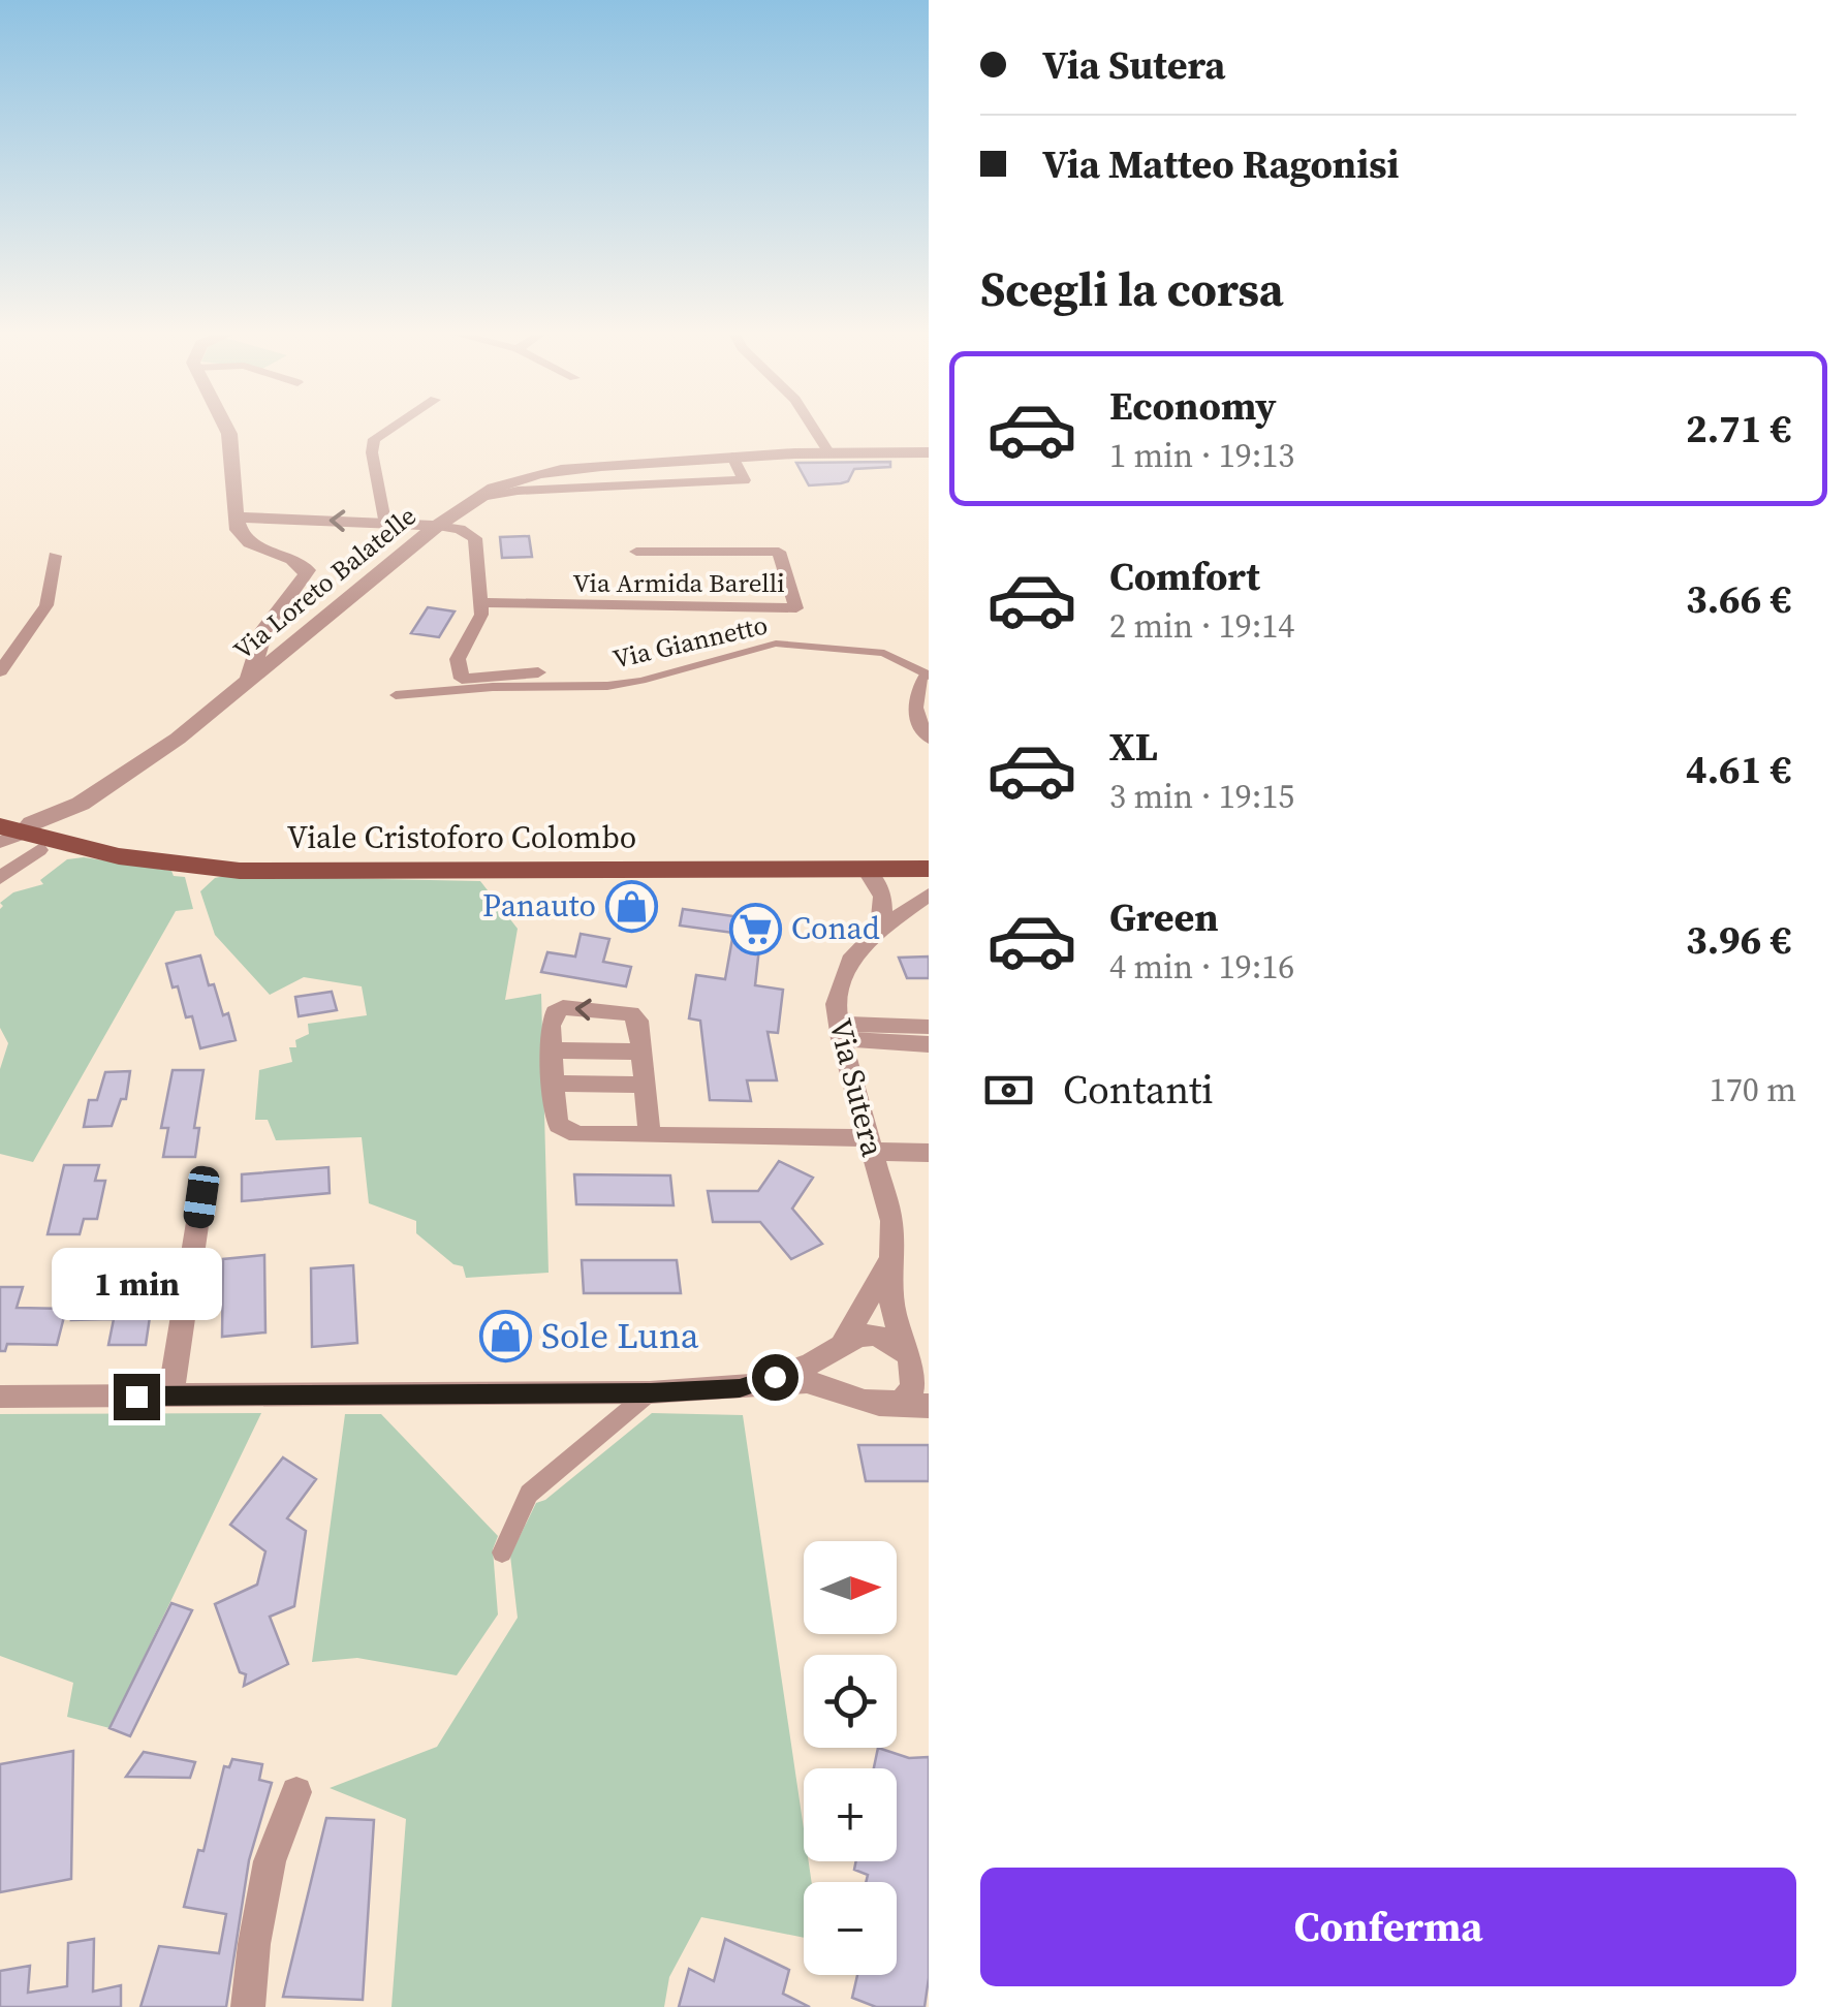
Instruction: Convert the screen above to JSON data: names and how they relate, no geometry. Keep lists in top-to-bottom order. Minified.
{"streets":{"main road":["Viale Cristoforo Colombo"],"street":["Via Loreto Balatelle","Via Armida Barelli","Via Giannetto","Via Sutera"]},"crossings":[["Via Loreto Balatelle","Viale Cristoforo Colombo"]],"places":{"shop":["Panauto","Sole Luna"],"supermarket":["Conad"]},"north":"right","page":{"banner":["Via Sutera","Via Matteo Ragonisi"],"heading":"Scegli la corsa","list":[{"name":"Economy","note":"1 min · 19:13","value":"2.71 €"},{"name":"Comfort","note":"2 min · 19:14","value":"3.66 €"},{"name":"XL","note":"3 min · 19:15","value":"4.61 €"},{"name":"Green","note":"4 min · 19:16","value":"3.96 €"}],"pay":["Contanti","170 m"],"bubble":"1 min","map_buttons":["+","−"],"buttons":"Conferma"}}
